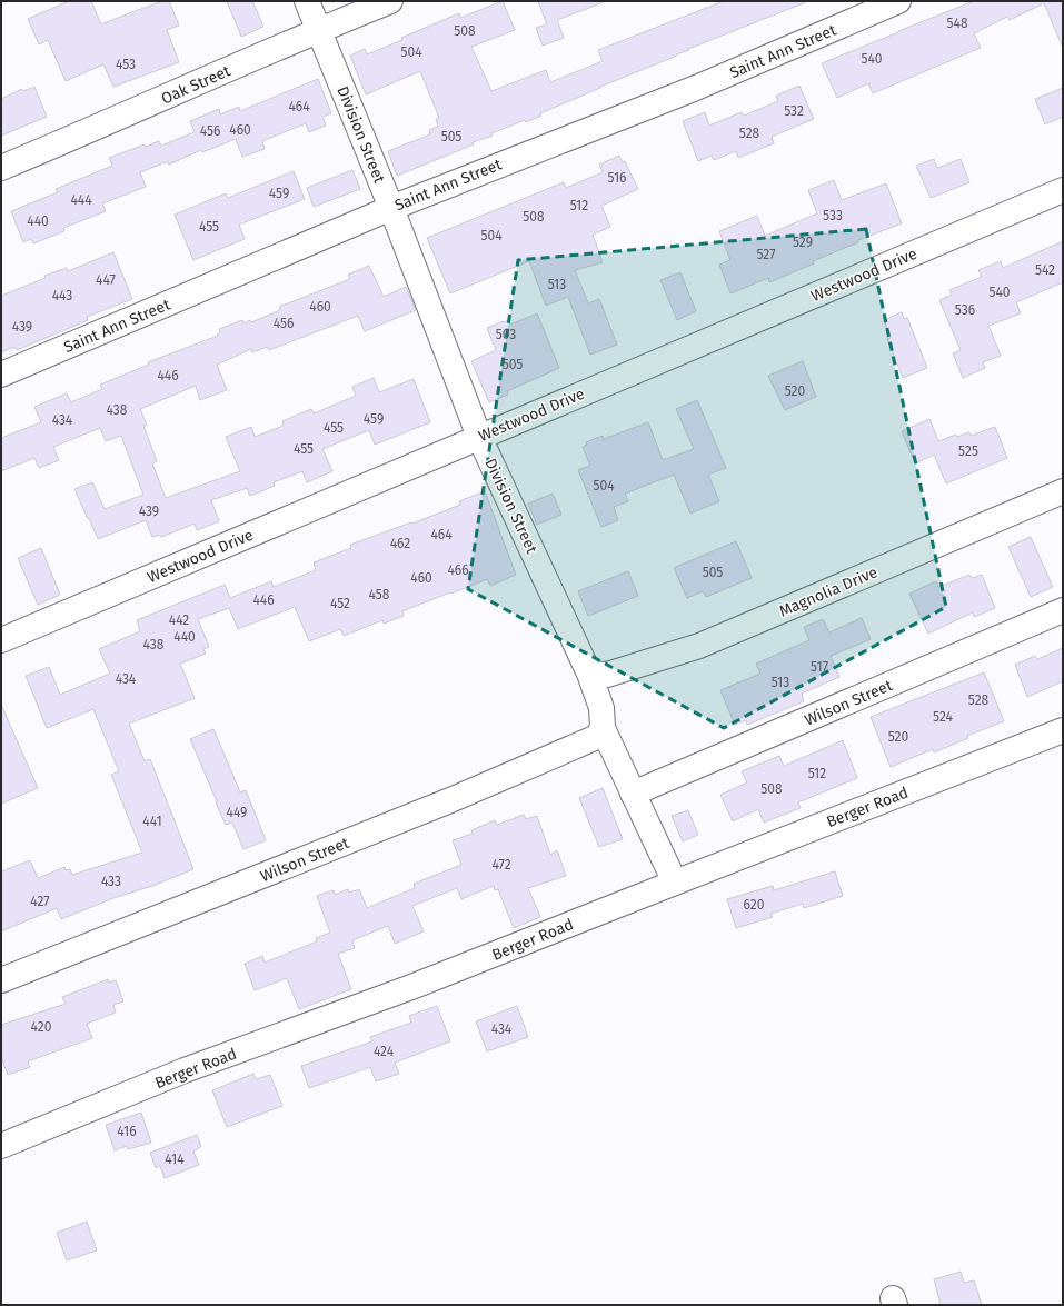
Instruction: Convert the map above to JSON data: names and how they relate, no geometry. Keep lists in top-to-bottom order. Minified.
{"streets":{"street":["Saint Ann Street","Oak Street","Division Street","Westwood Drive","Magnolia Drive","Wilson Street","Berger Road"]},"crossings":[["Saint Ann Street","Division Street"],["Oak Street","Division Street"],["Division Street","Westwood Drive"],["Division Street","Magnolia Drive"],["Division Street","Wilson Street"],["Division Street","Berger Road"]],"house_numbers":["548","508","504","540","453","464","532","460","456","528","505","516","459","444","512","533","508","440","455","504","529","527","542","447","513","540","443","460","536","456","439","503","505","446","520","438","459","434","455","455","525","504","439","464","462","466","505","460","458","446","452","442","440","438","517","434","513","528","524","520","512","508","449","441","472","433","427","620","420","434","424","416","414"]}
